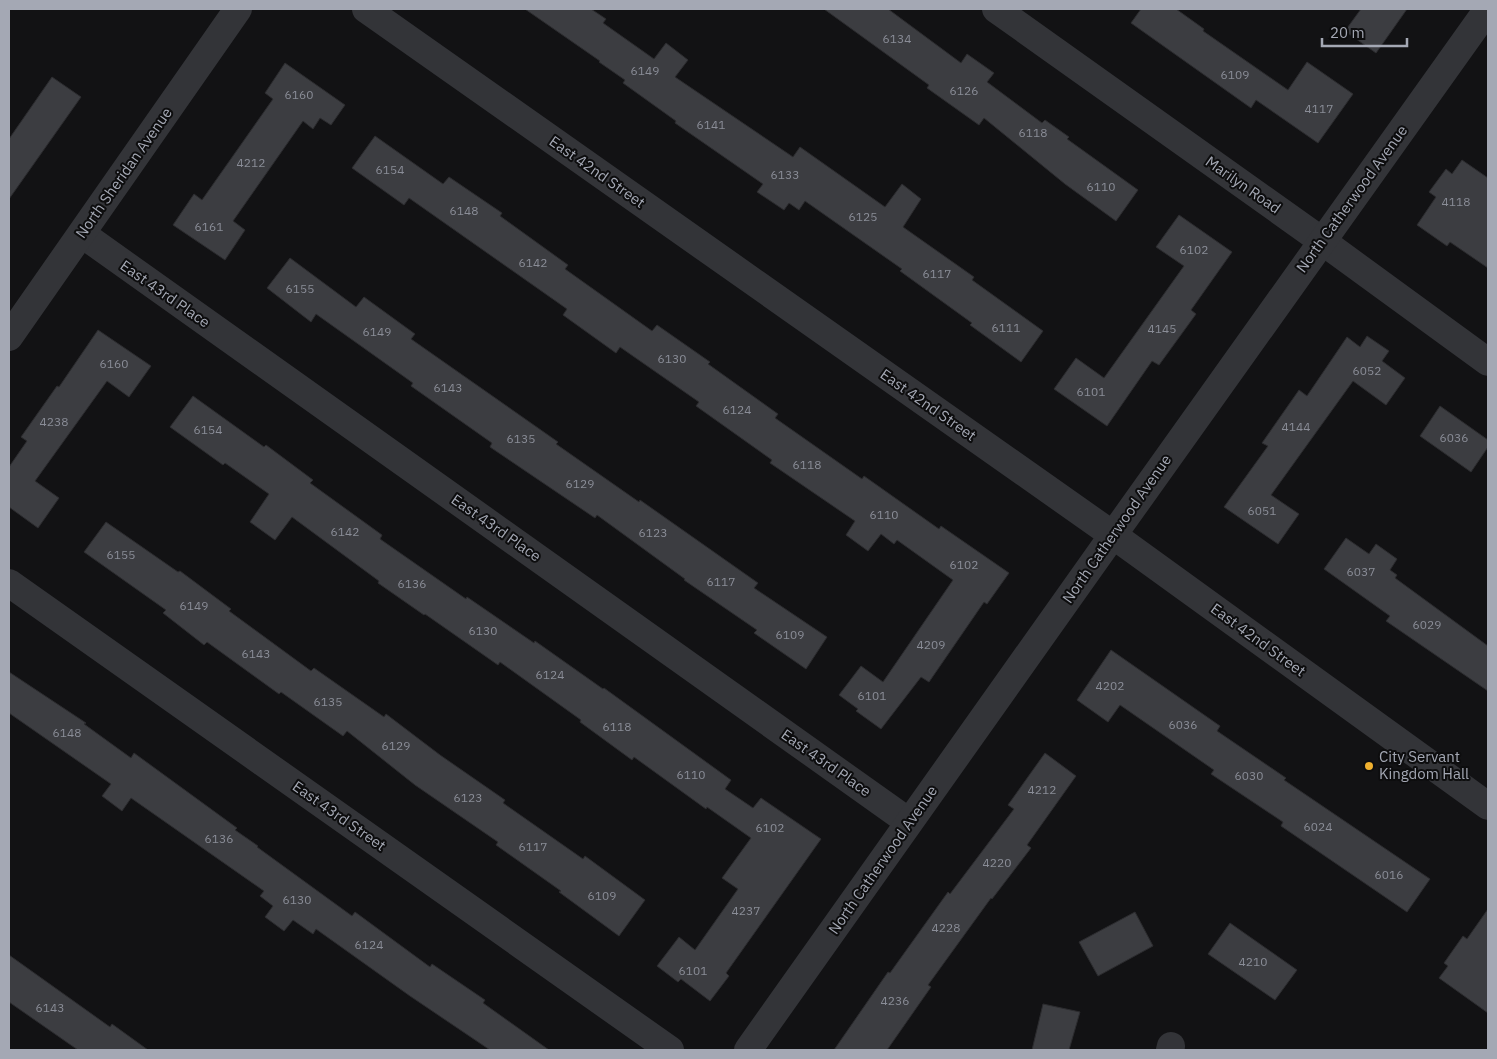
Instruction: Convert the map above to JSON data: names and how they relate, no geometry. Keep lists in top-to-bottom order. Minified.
{"streets":{"street":["East 42nd Street","North Sheridan Avenue","Marilyn Road","North Catherwood Avenue","East 43rd Place","East 43rd Street"]},"crossings":[["East 42nd Street","North Catherwood Avenue"],["North Sheridan Avenue","East 43rd Place"],["Marilyn Road","North Catherwood Avenue"],["North Catherwood Avenue","East 43rd Place"]],"places":["City Servant Kingdom Hall"],"house_numbers":["6134","6149","6109","6126","6160","4117","6141","6118","4212","6154","6133","6110","4118","6148","6125","6161","6102","6142","6117","6155","6111","4145","6149","6130","6160","6052","6143","6101","6124","4238","4144","6154","6036","6135","6118","6129","6051","6110","6142","6123","6155","6102","6037","6117","6136","6149","6029","6130","6109","4209","6143","6124","4202","6101","6135","6036","6118","6148","6129","6110","6030","4212","6123","6024","6102","6136","6117","4220","6016","6109","6130","4237","4228","6124","4210","6101","4236","6143"],"scale_bar":"20 m"}
